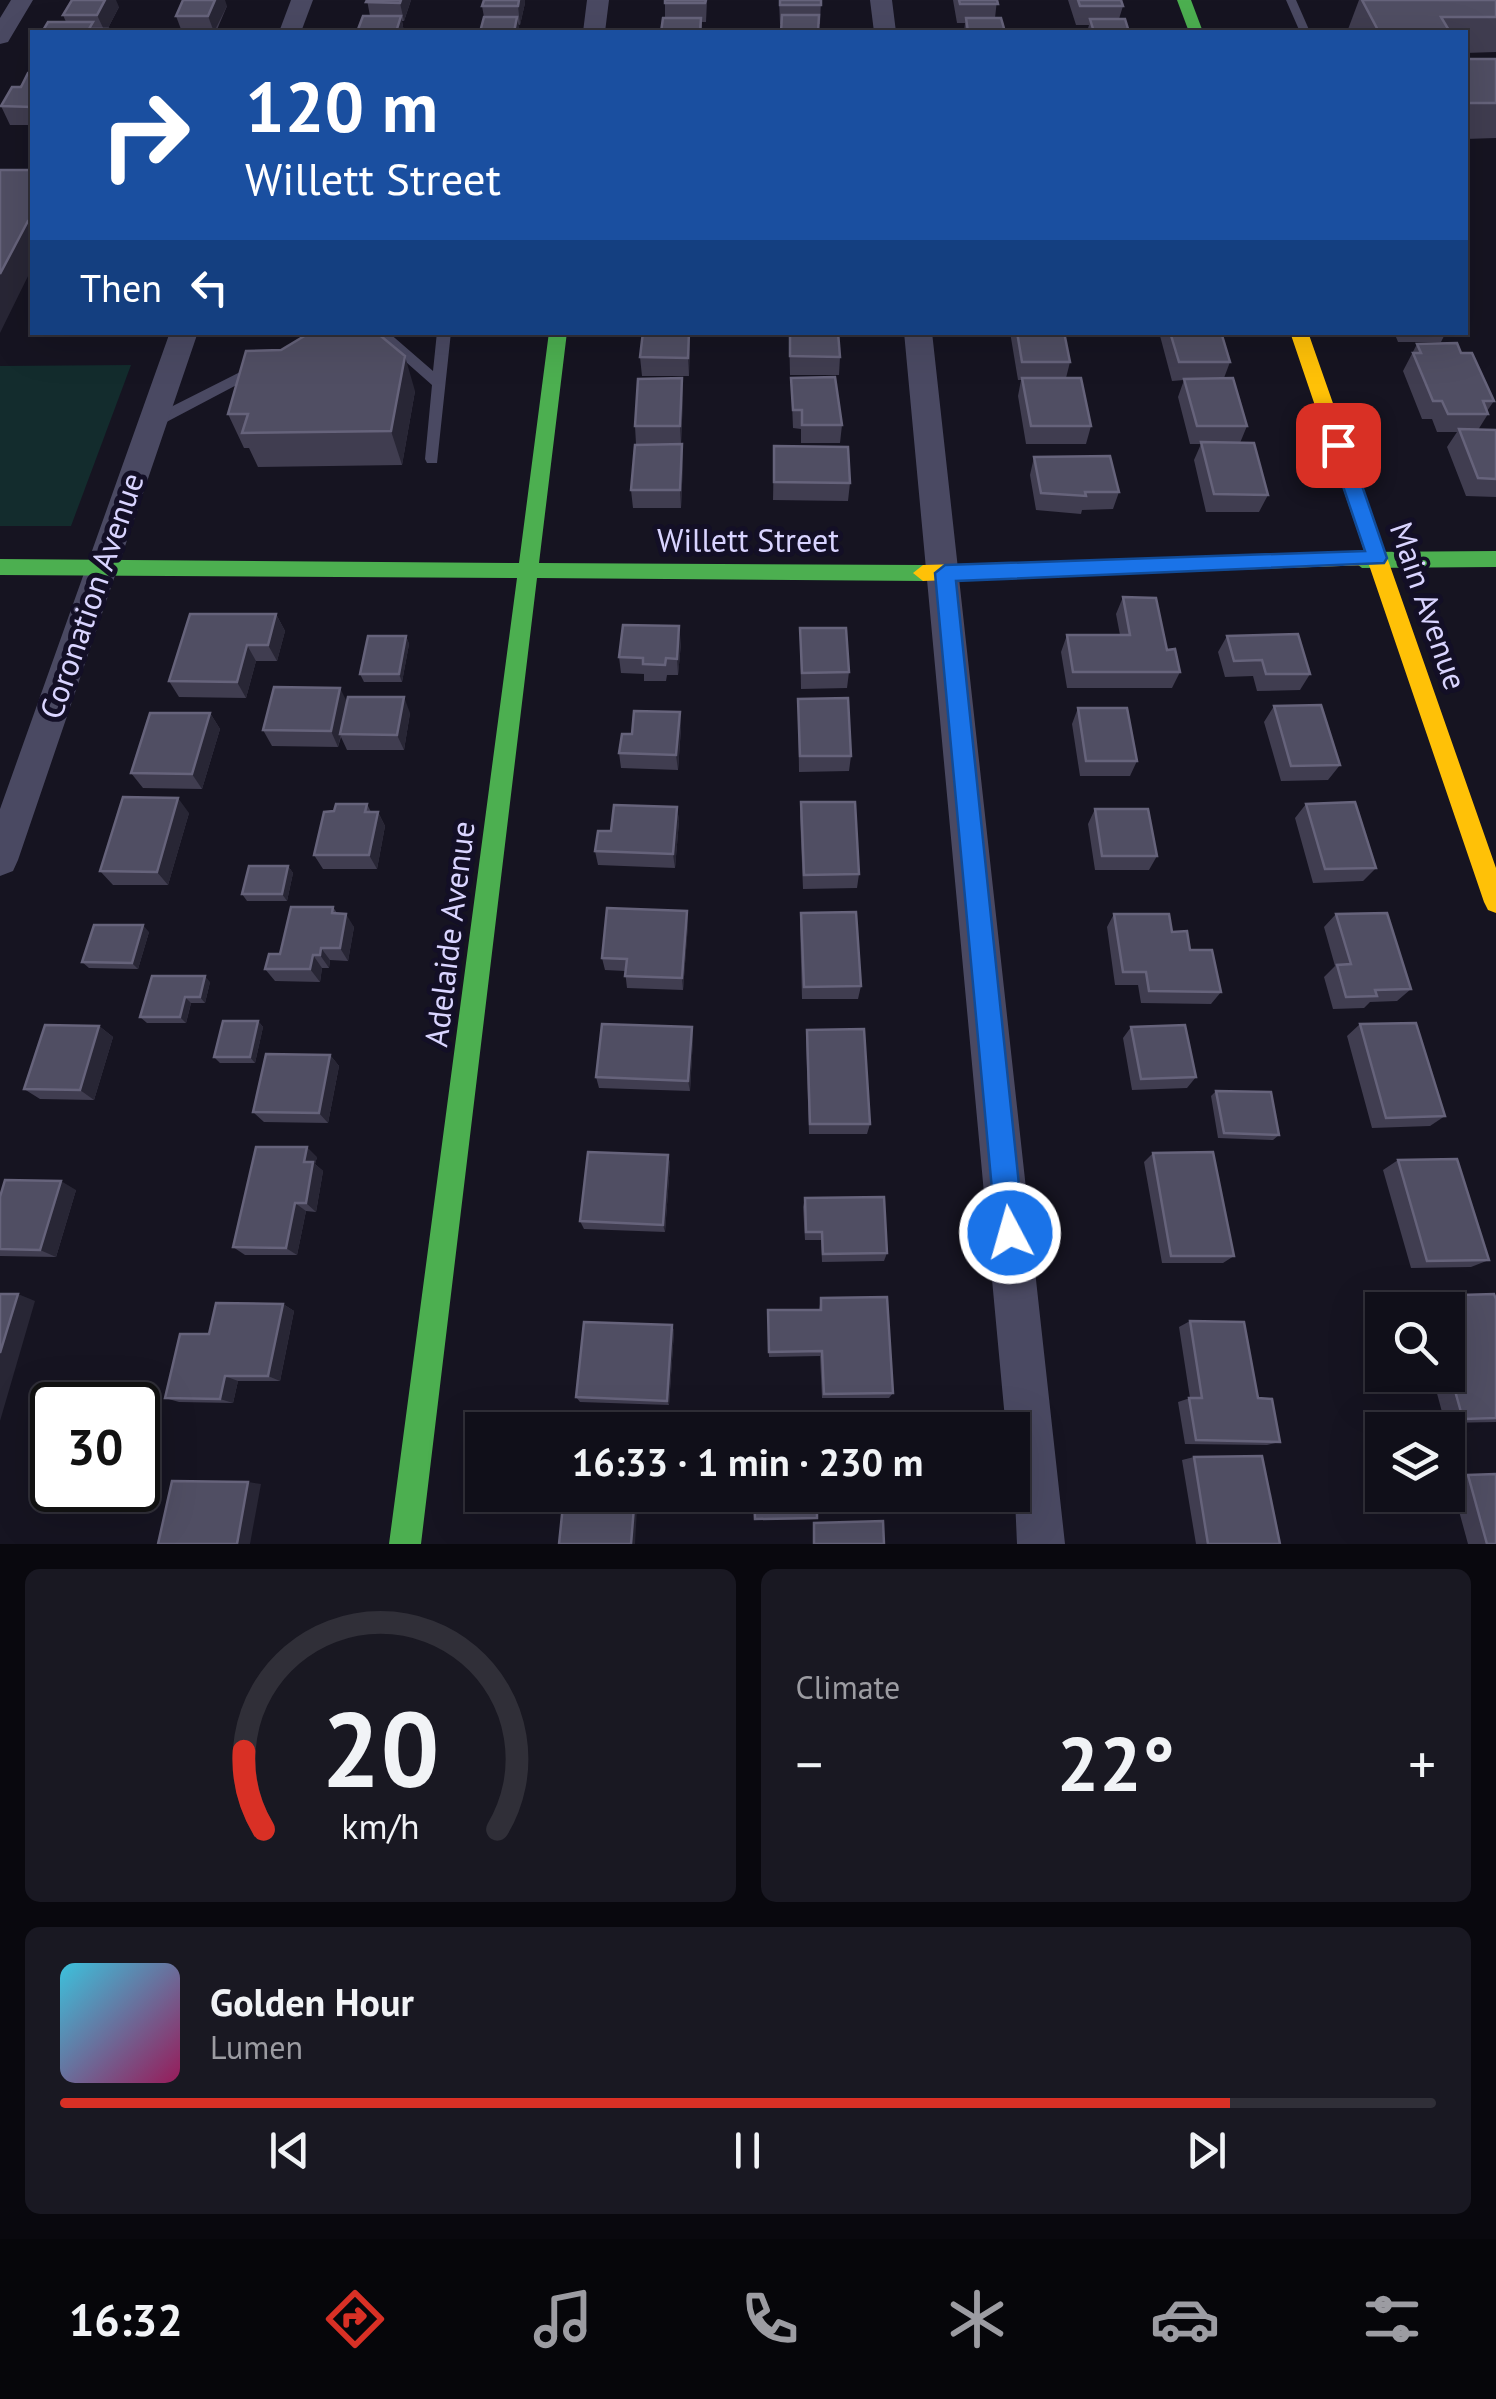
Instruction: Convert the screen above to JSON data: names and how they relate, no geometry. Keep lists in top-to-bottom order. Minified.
{"streets":{"street":["Willett Street","Coronation Avenue","Main Avenue","Adelaide Avenue"]},"crossings":[["Willett Street","Coronation Avenue"],["Willett Street","Main Avenue"],["Willett Street","Adelaide Avenue"]],"page":{"turn":["120 m","Willett Street"],"then":"Then","limit":"30","trip":"16:33 · 1 min · 230 m","tile":"Climate","heat":["−","22°","+"],"song":["Golden Hour","Lumen"],"tabs":"16:32","gauge":["20","km/h"]}}
